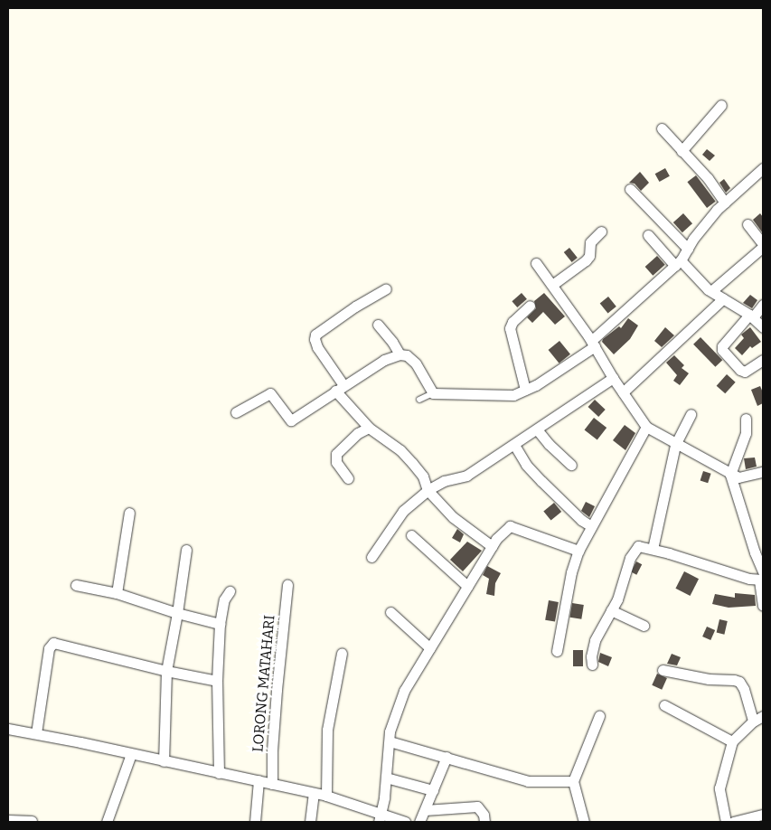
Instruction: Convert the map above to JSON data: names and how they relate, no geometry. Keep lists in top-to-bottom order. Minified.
{"streets":{"street":["LORONG MATAHARI"]}}
